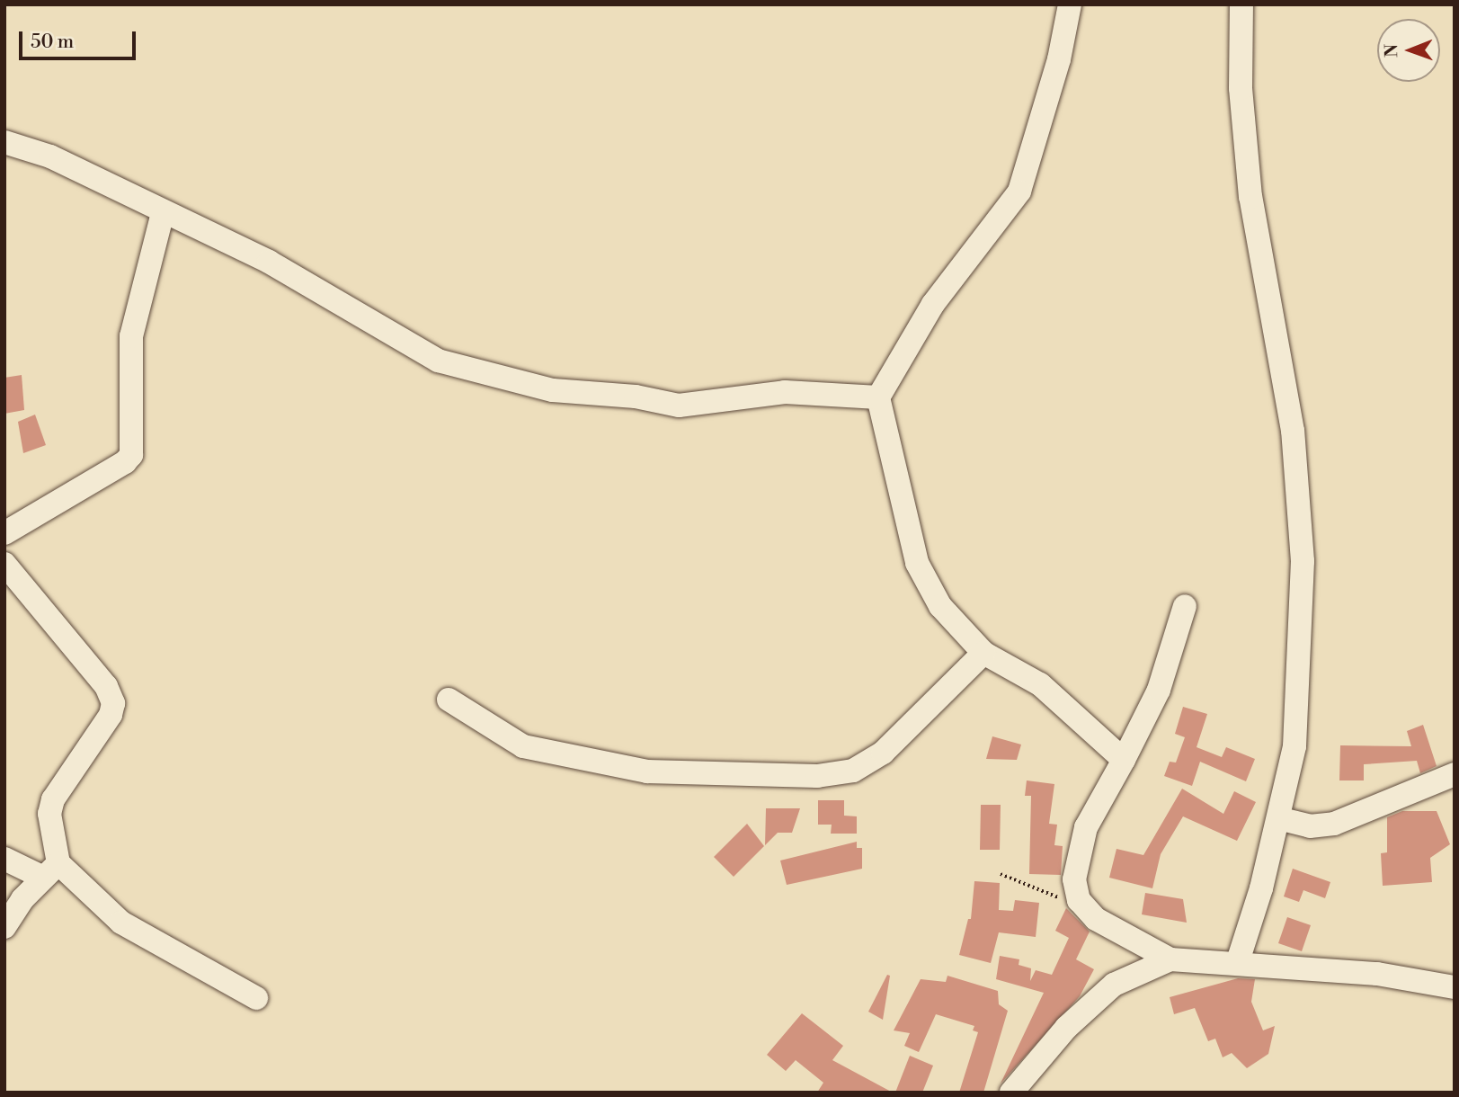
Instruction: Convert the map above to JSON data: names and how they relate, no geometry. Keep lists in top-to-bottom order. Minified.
{"scale_bar":"50 m","north":"left"}
